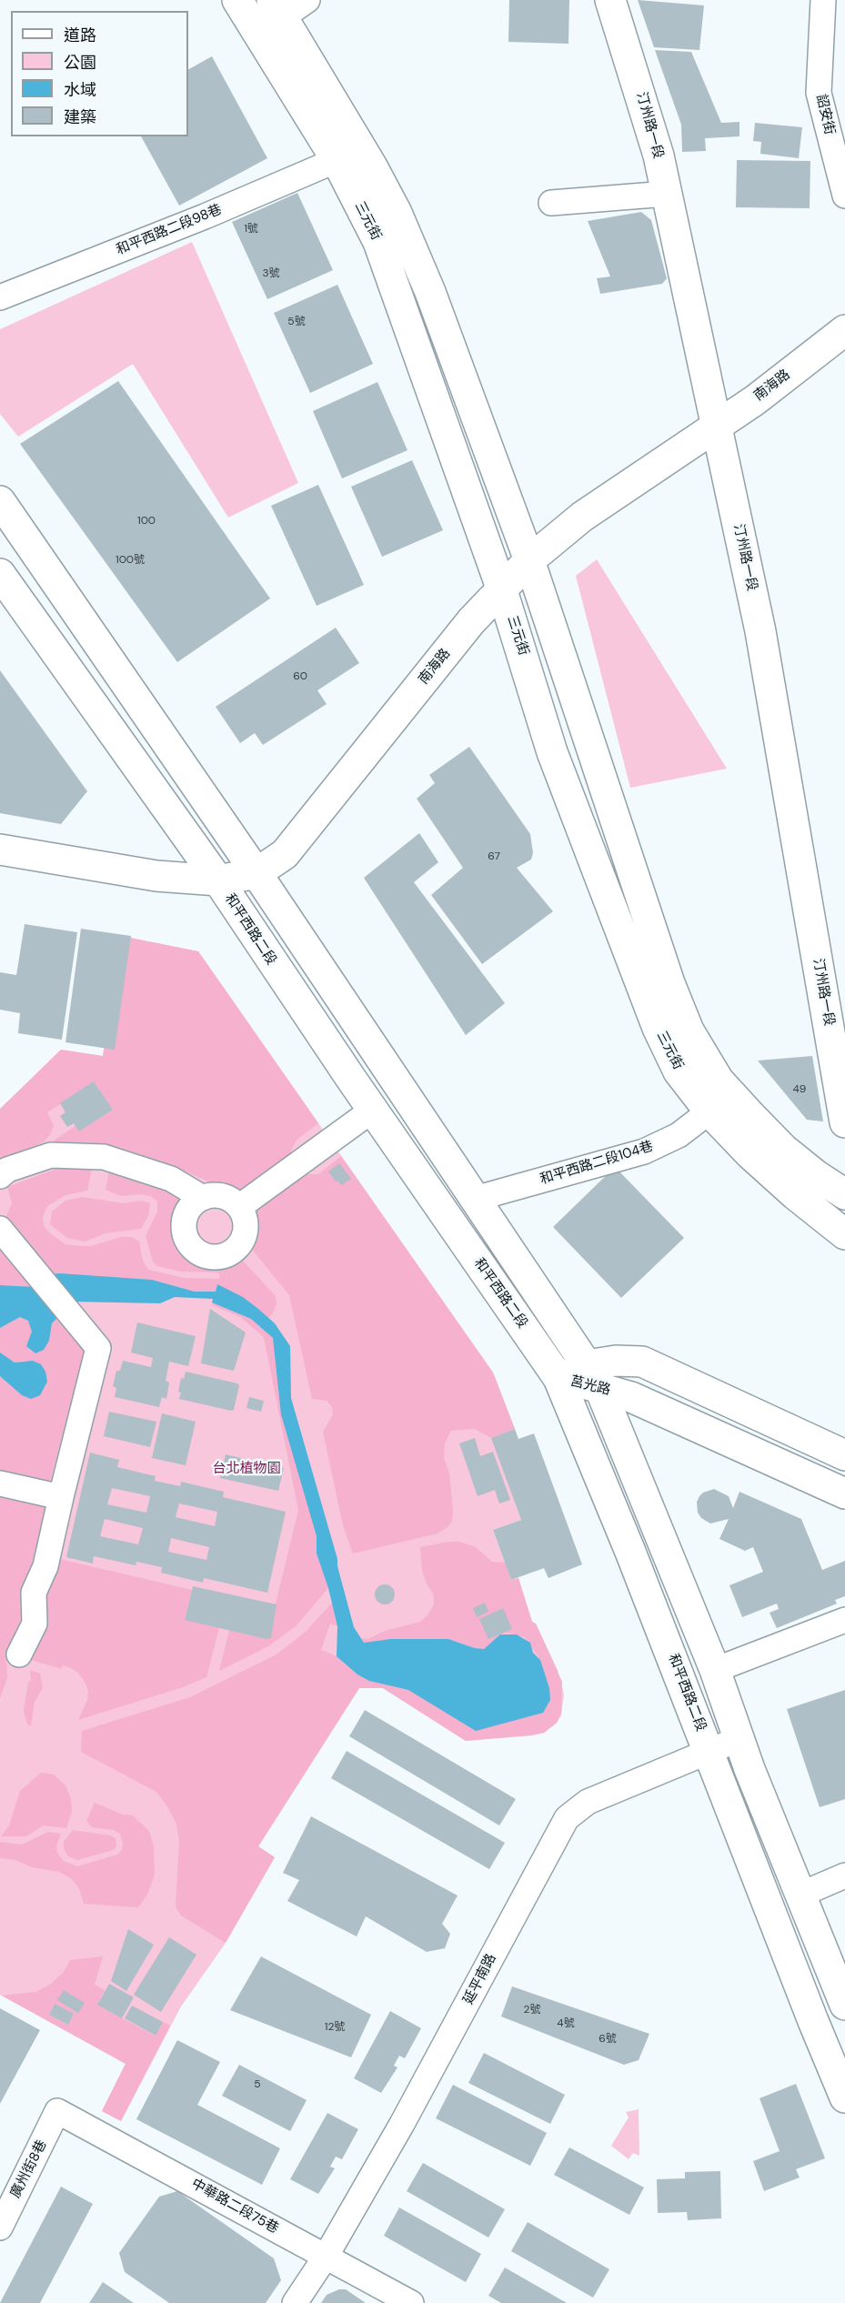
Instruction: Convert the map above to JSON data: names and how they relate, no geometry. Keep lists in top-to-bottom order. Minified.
{"streets":{"street":["詔安街","汀州路一段","三元街","和平西路二段98巷","南海路","和平西路二段","和平西路二段104巷","莒光路","延平南路","廣州街8巷","中華路二段75巷"]},"crossings":[["汀州路一段","南海路"],["三元街","和平西路二段98巷"],["三元街","南海路"],["三元街","和平西路二段104巷"],["南海路","和平西路二段"],["和平西路二段","莒光路"],["和平西路二段","延平南路"],["延平南路","中華路二段75巷"],["廣州街8巷","中華路二段75巷"]],"parks":["台北植物園"],"house_numbers":["1號","3號","5號","100","100號","60","67","49","2號","4號","12號","6號","5"],"legend":["道路","公園","水域","建築"]}
